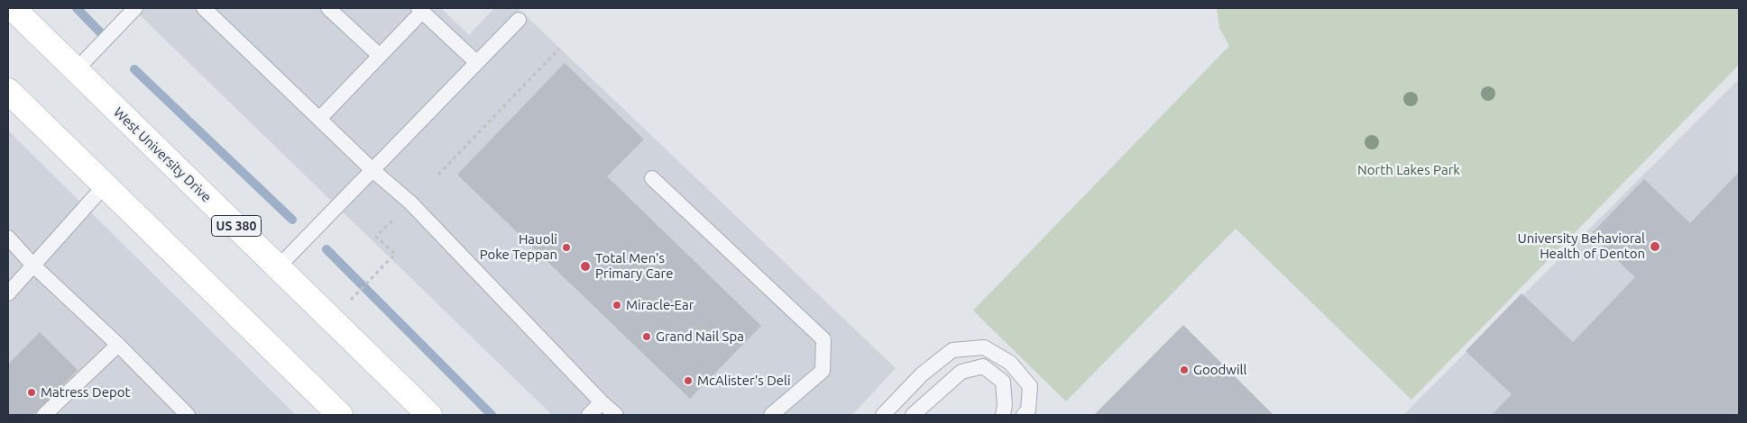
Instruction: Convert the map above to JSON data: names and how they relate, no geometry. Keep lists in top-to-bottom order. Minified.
{"streets":{"main road":["West University Drive","US 380"]},"parks":["North Lakes Park"],"places":["University Behavioral Health of Denton","Hauoli Poke Teppan","Total Men's Primary Care","Miracle-Ear","Grand Nail Spa","Goodwill","McAlister's Deli","Matress Depot"]}
